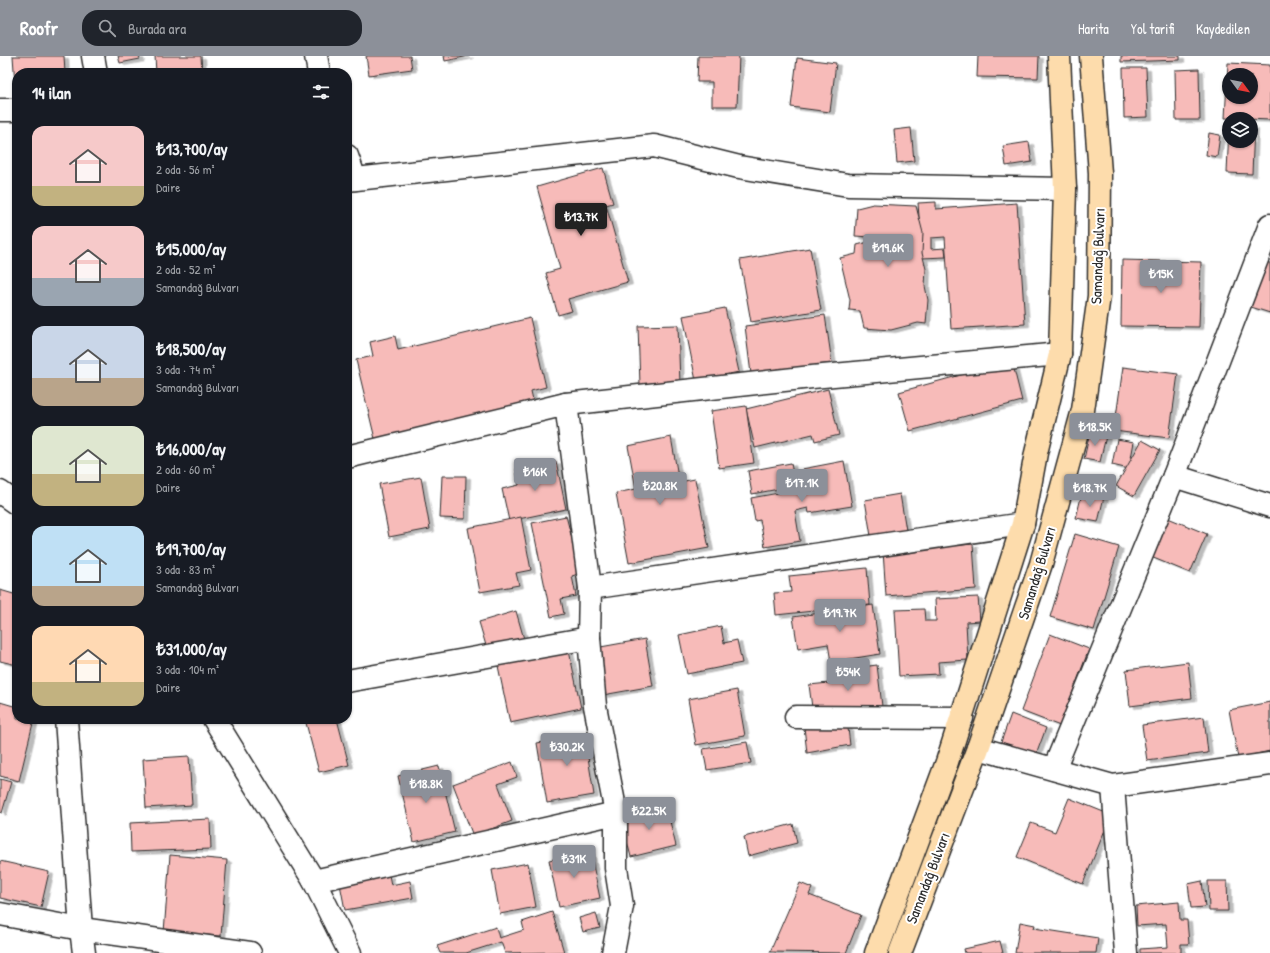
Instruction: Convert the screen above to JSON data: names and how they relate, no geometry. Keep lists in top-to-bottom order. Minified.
{"streets":{"highway":["Samandağ Bulvarı"]},"north":"bottom right","page":{"header":"Roofr","search":"Burada ara","nav":["Harita","Yol tarifi","Kaydedilen"],"heading":"14 ilan","list":[{"name":"₺13,700/ay","note":"2 oda · 56 m² · Daire"},{"name":"₺15,000/ay","note":"2 oda · 52 m² · Samandağ Bulvarı"},{"name":"₺18,500/ay","note":"3 oda · 74 m² · Samandağ Bulvarı"},{"name":"₺16,000/ay","note":"2 oda · 60 m² · Daire"},{"name":"₺19,700/ay","note":"3 oda · 83 m² · Samandağ Bulvarı"},{"name":"₺31,000/ay","note":"3 oda · 104 m² · Daire"}],"price":["₺13.7K","₺19.6K","₺15K","₺18.5K","₺16K","₺17.1K","₺20.8K","₺18.7K","₺19.7K","₺54K","₺30.2K","₺18.8K","₺22.5K","₺31K"]}}
